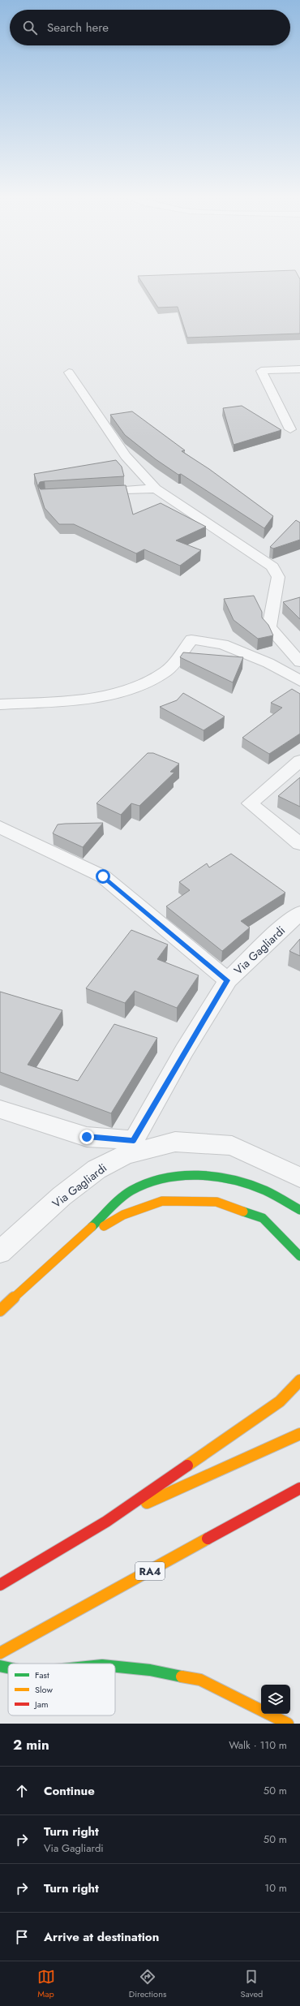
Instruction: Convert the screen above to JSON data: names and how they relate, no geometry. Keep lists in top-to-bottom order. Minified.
{"streets":{"highway":["RA4"],"street":["Via Gagliardi"]},"legend":["Fast","Slow","Jam"],"page":{"search":"Search here","heading":["2 min","Walk · 110 m"],"list":[["Continue","50 m"],["Turn right","Via Gagliardi","50 m"],["Turn right","10 m"],"Arrive at destination"],"nav":["Map","Directions","Saved"]}}
